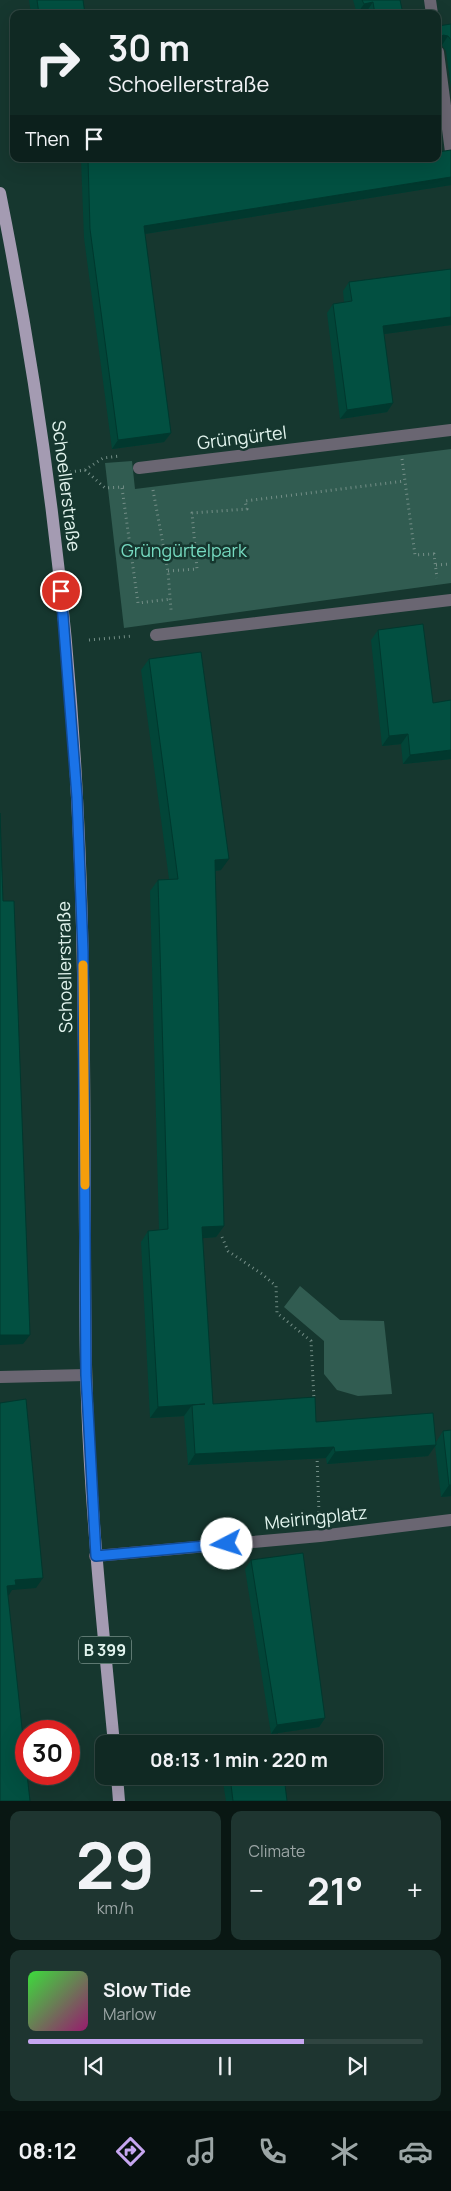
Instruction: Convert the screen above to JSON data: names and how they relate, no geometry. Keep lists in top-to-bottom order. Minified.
{"streets":{"main road":["Schoellerstraße","B 399"],"street":["Grüngürtel","Meiringplatz"]},"crossings":[["Schoellerstraße","Meiringplatz"]],"parks":["Grüngürtelpark"],"page":{"turn":["30 m","Schoellerstraße"],"then":"Then","limit":"30","trip":"08:13 · 1 min · 220 m","tile":[["29","km/h"],"Climate"],"heat":["−","21°","+"],"song":["Slow Tide","Marlow"],"tabs":"08:12"}}
